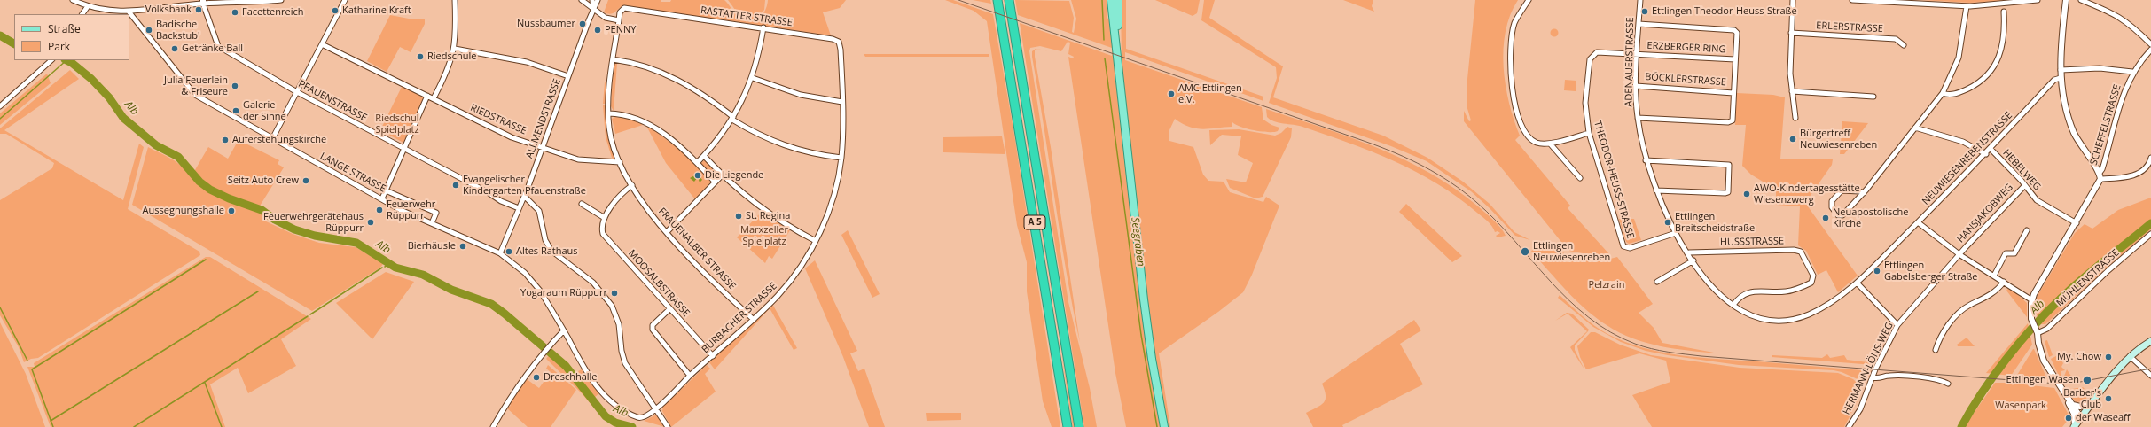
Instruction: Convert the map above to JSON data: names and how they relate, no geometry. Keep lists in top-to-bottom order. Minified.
{"streets":{"highway":["A 5"],"street":["RASTATTER STRASSE","ERLERSTRASSE","ERZBERGER RING","ADENAUERSTRASSE","BÖCKLERSTRASSE","PFAUENSTRASSE","ALLMENDSTRASSE","RIEDSTRASSE","SCHEFFELSTRASSE","NEUWIESENREBENSTRASSE","HEBELWEG","LANGE STRASSE","THEODOR-HEUSS-STRASSE","HANSJAKOBWEG","HUSSSTRASSE","FRAUENALBER STRASSE","MÜHLENSTRASSE","MOOSALBSTRASSE","BURBACHER STRASSE","HERMANN-LÖNS-WEG"]},"crossings":[["RASTATTER STRASSE","FRAUENALBER STRASSE"],["RASTATTER STRASSE","BURBACHER STRASSE"],["ERZBERGER RING","ADENAUERSTRASSE"],["ERZBERGER RING","BÖCKLERSTRASSE"],["ERZBERGER RING","THEODOR-HEUSS-STRASSE"],["ADENAUERSTRASSE","BÖCKLERSTRASSE"],["ADENAUERSTRASSE","NEUWIESENREBENSTRASSE"],["ADENAUERSTRASSE","THEODOR-HEUSS-STRASSE"],["ADENAUERSTRASSE","HUSSSTRASSE"],["PFAUENSTRASSE","ALLMENDSTRASSE"],["ALLMENDSTRASSE","RIEDSTRASSE"],["ALLMENDSTRASSE","LANGE STRASSE"],["RIEDSTRASSE","FRAUENALBER STRASSE"],["SCHEFFELSTRASSE","HEBELWEG"],["NEUWIESENREBENSTRASSE","HEBELWEG"],["HEBELWEG","HANSJAKOBWEG"],["LANGE STRASSE","BURBACHER STRASSE"],["HANSJAKOBWEG","HERMANN-LÖNS-WEG"],["FRAUENALBER STRASSE","BURBACHER STRASSE"],["MOOSALBSTRASSE","BURBACHER STRASSE"]],"water":["Alb","Seegraben"],"parks":["Riedschul Spielplatz","Marxzeller Spielplatz","Pelzrain","Wasenpark"],"places":["Volksbank","Katharine Kraft","Ettlingen Theodor-Heuss-Straße","Facettenreich","Nussbaumer","Badische Backstub'","PENNY","Getränke Ball","Riedschule","Julia Feuerlein & Friseure","AMC Ettlingen e.V.","Galerie der Sinne","Bürgertreff Neuwiesenreben","Auferstehungskirche","Die Liegende","Seitz Auto Crew","Evangelischer Kindergarten Pfauenstraße","AWO-Kindertagesstätte Wiesenzwerg","Feuerwehr Rüppurr","Aussegnungshalle","St. Regina","Neuapostolische Kirche","Feuerwehrgerätehaus Rüppurr","Ettlingen Breitscheidstraße","Bierhäusle","Altes Rathaus","Ettlingen Neuwiesenreben","Ettlingen Gabelsberger Straße","Yogaraum Rüppurr","My. Chow","Dreschhalle","Ettlingen Wasen","Barber's Club","der Waseaff"],"legend":["Straße","Park"]}
